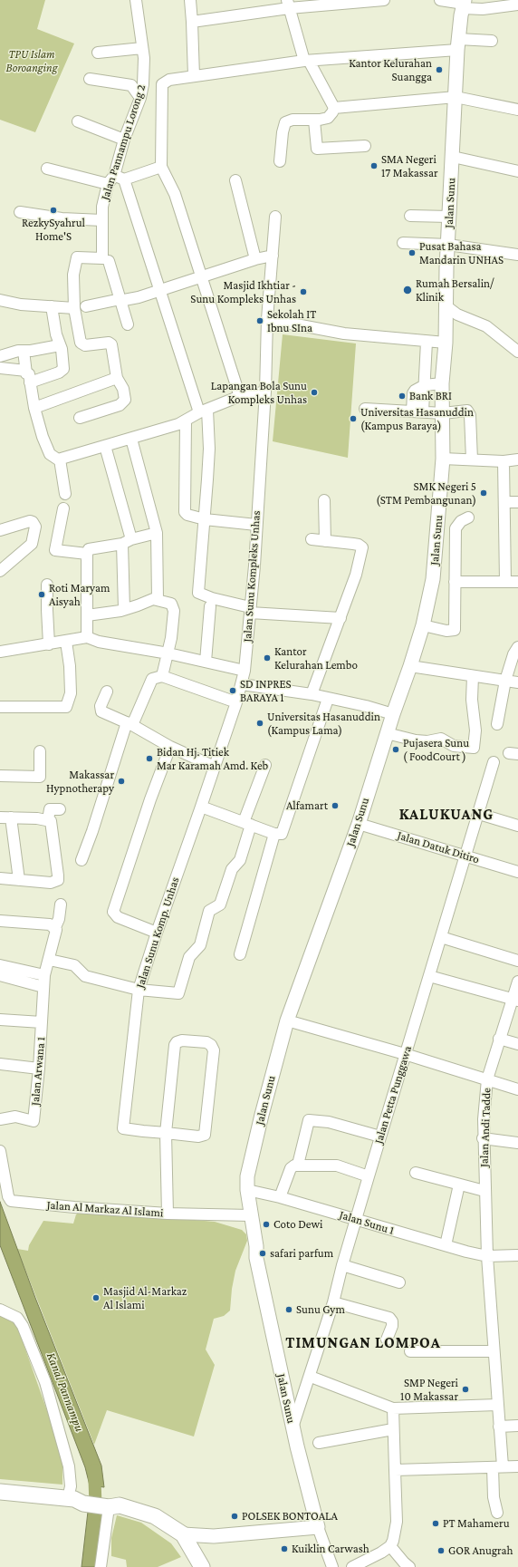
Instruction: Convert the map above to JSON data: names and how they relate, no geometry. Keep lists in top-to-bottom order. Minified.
{"streets":{"main road":["Jalan Sunu"],"street":["Jalan Pannampu Lorong 2","Jalan Sunu Kompleks Unhas","Jalan Datuk Ditiro","Jalan Sunu Komp. Unhas","Jalan Arwana 1","Jalan Petta Punggawa","Jalan Andi Tadde","Jalan Al Markaz Al Islami","Jalan Sunu 1"]},"crossings":[["Jalan Sunu","Jalan Datuk Ditiro"],["Jalan Sunu","Jalan Petta Punggawa"],["Jalan Sunu","Jalan Al Markaz Al Islami"],["Jalan Sunu","Jalan Sunu 1"],["Jalan Sunu Kompleks Unhas","Jalan Sunu Komp. Unhas"],["Jalan Datuk Ditiro","Jalan Petta Punggawa"],["Jalan Petta Punggawa","Jalan Sunu 1"],["Jalan Andi Tadde","Jalan Sunu 1"]],"districts":["KALUKUANG","TIMUNGAN LOMPOA"],"water":["Kanal Pannampu"],"parks":["TPU Islam Boroanging"],"places":["Kantor Kelurahan Suangga","SMA Negeri 17 Makassar","RezkySyahrul Home'S","Pusat Bahasa Mandarin UNHAS","Rumah Bersalin/ Klinik","Masjid Ikhtiar - Sunu Kompleks Unhas","Sekolah IT Ibnu SIna","Lapangan Bola Sunu Kompleks Unhas","Bank BRI","Universitas Hasanuddin (Kampus Baraya)","SMK Negeri 5 (STM Pembangunan)","Roti Maryam Aisyah","Kantor Kelurahan Lembo","SD INPRES BARAYA 1","Universitas Hasanuddin (Kampus Lama)","Pujasera Sunu ( FoodCourt )","Bidan Hj. Titiek Mar Karamah Amd. Keb","Makassar Hypnotherapy","Alfamart","Coto Dewi","safari parfum","Masjid Al-Markaz Al Islami","Sunu Gym","SMP Negeri 10 Makassar","POLSEK BONTOALA","PT Mahameru","Kuiklin Carwash","GOR Anugrah"]}
